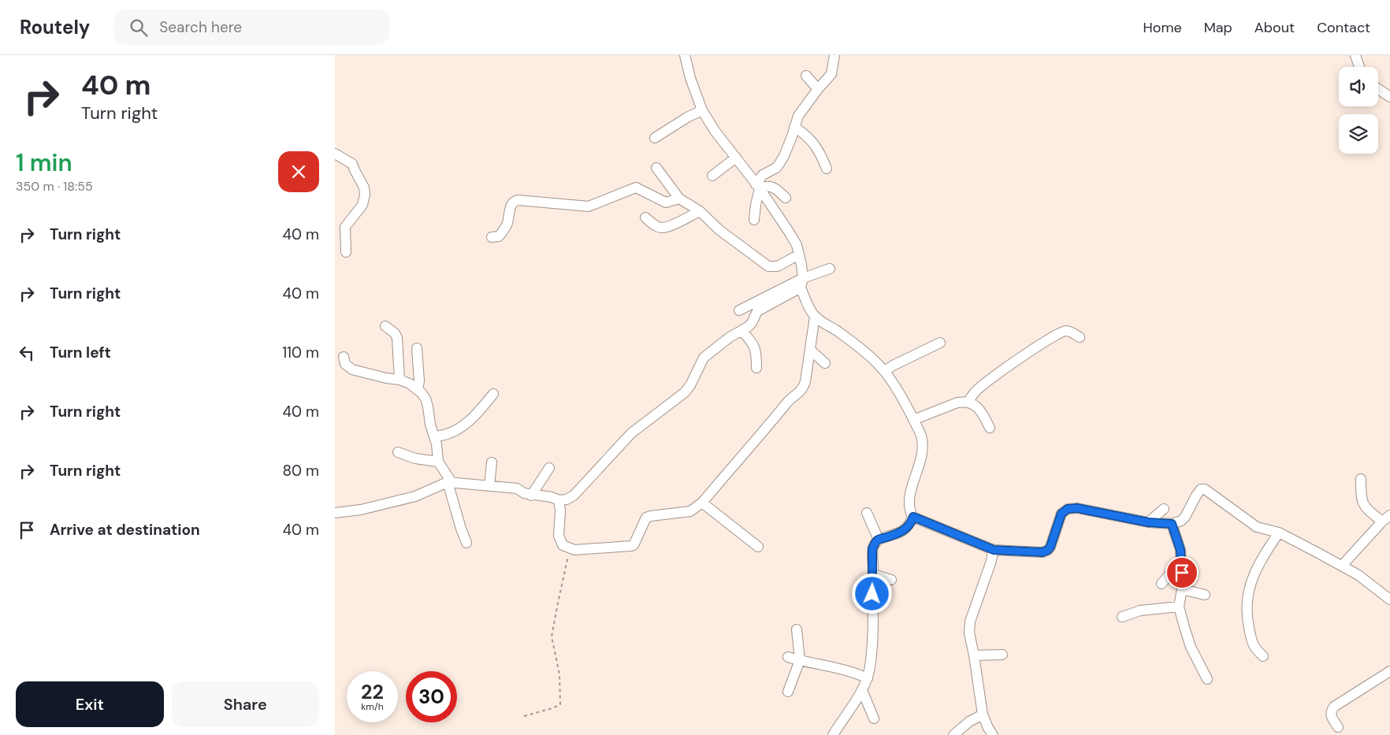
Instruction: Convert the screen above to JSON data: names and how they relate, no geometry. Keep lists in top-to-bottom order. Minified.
{"page":{"header":"Routely","search":"Search here","nav":["Home","Map","About","Contact"],"turn":["40 m","Turn right"],"heading":["1 min","350 m · 18:55"],"list":[{"name":"Turn right","value":"40 m"},{"name":"Turn right","value":"40 m"},{"name":"Turn left","value":"110 m"},{"name":"Turn right","value":"40 m"},{"name":"Turn right","value":"80 m"},{"name":"Arrive at destination","value":"40 m"}],"speed":"22 km/h","limit":"30","buttons":["Exit","Share"]}}
